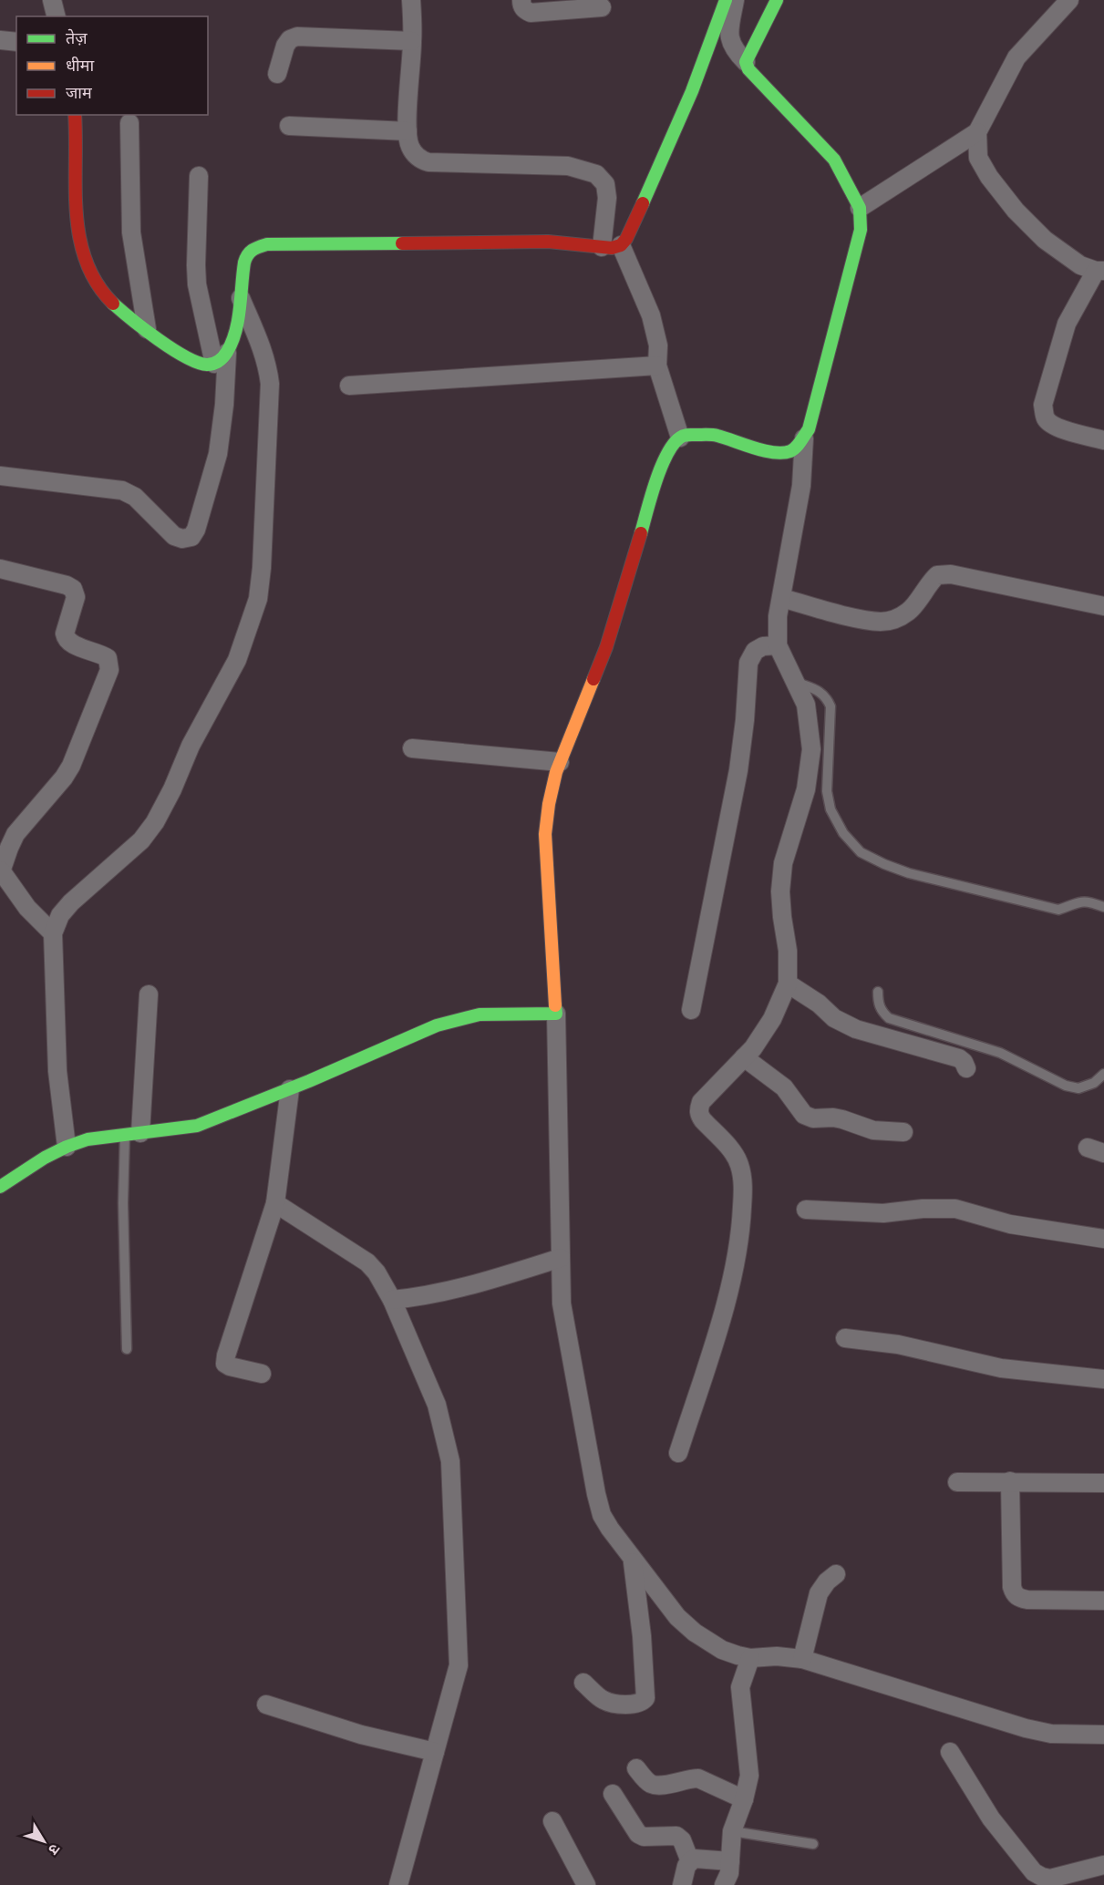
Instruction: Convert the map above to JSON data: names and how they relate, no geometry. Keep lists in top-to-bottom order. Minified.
{"legend":["तेज़","धीमा","जाम"],"north":"bottom right"}
